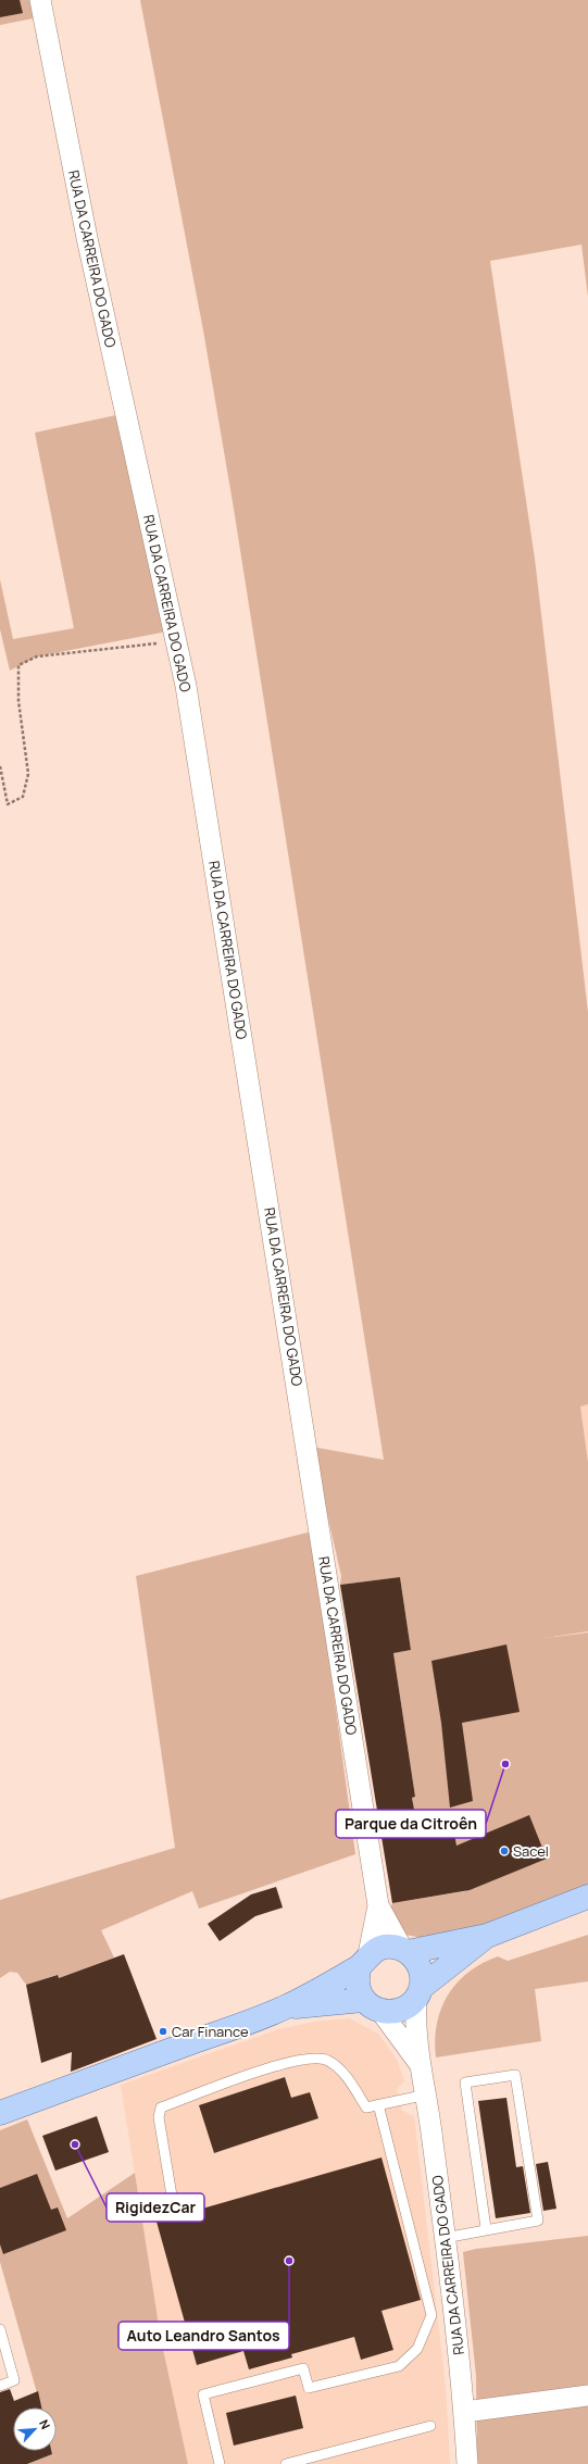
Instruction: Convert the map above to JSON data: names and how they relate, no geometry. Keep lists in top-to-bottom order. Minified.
{"streets":{"street":["RUA DA CARREIRA DO GADO"]},"places":["Parque da Citroên","Sacel","Car Finance","RigidezCar","Auto Leandro Santos"],"north":"top right"}
